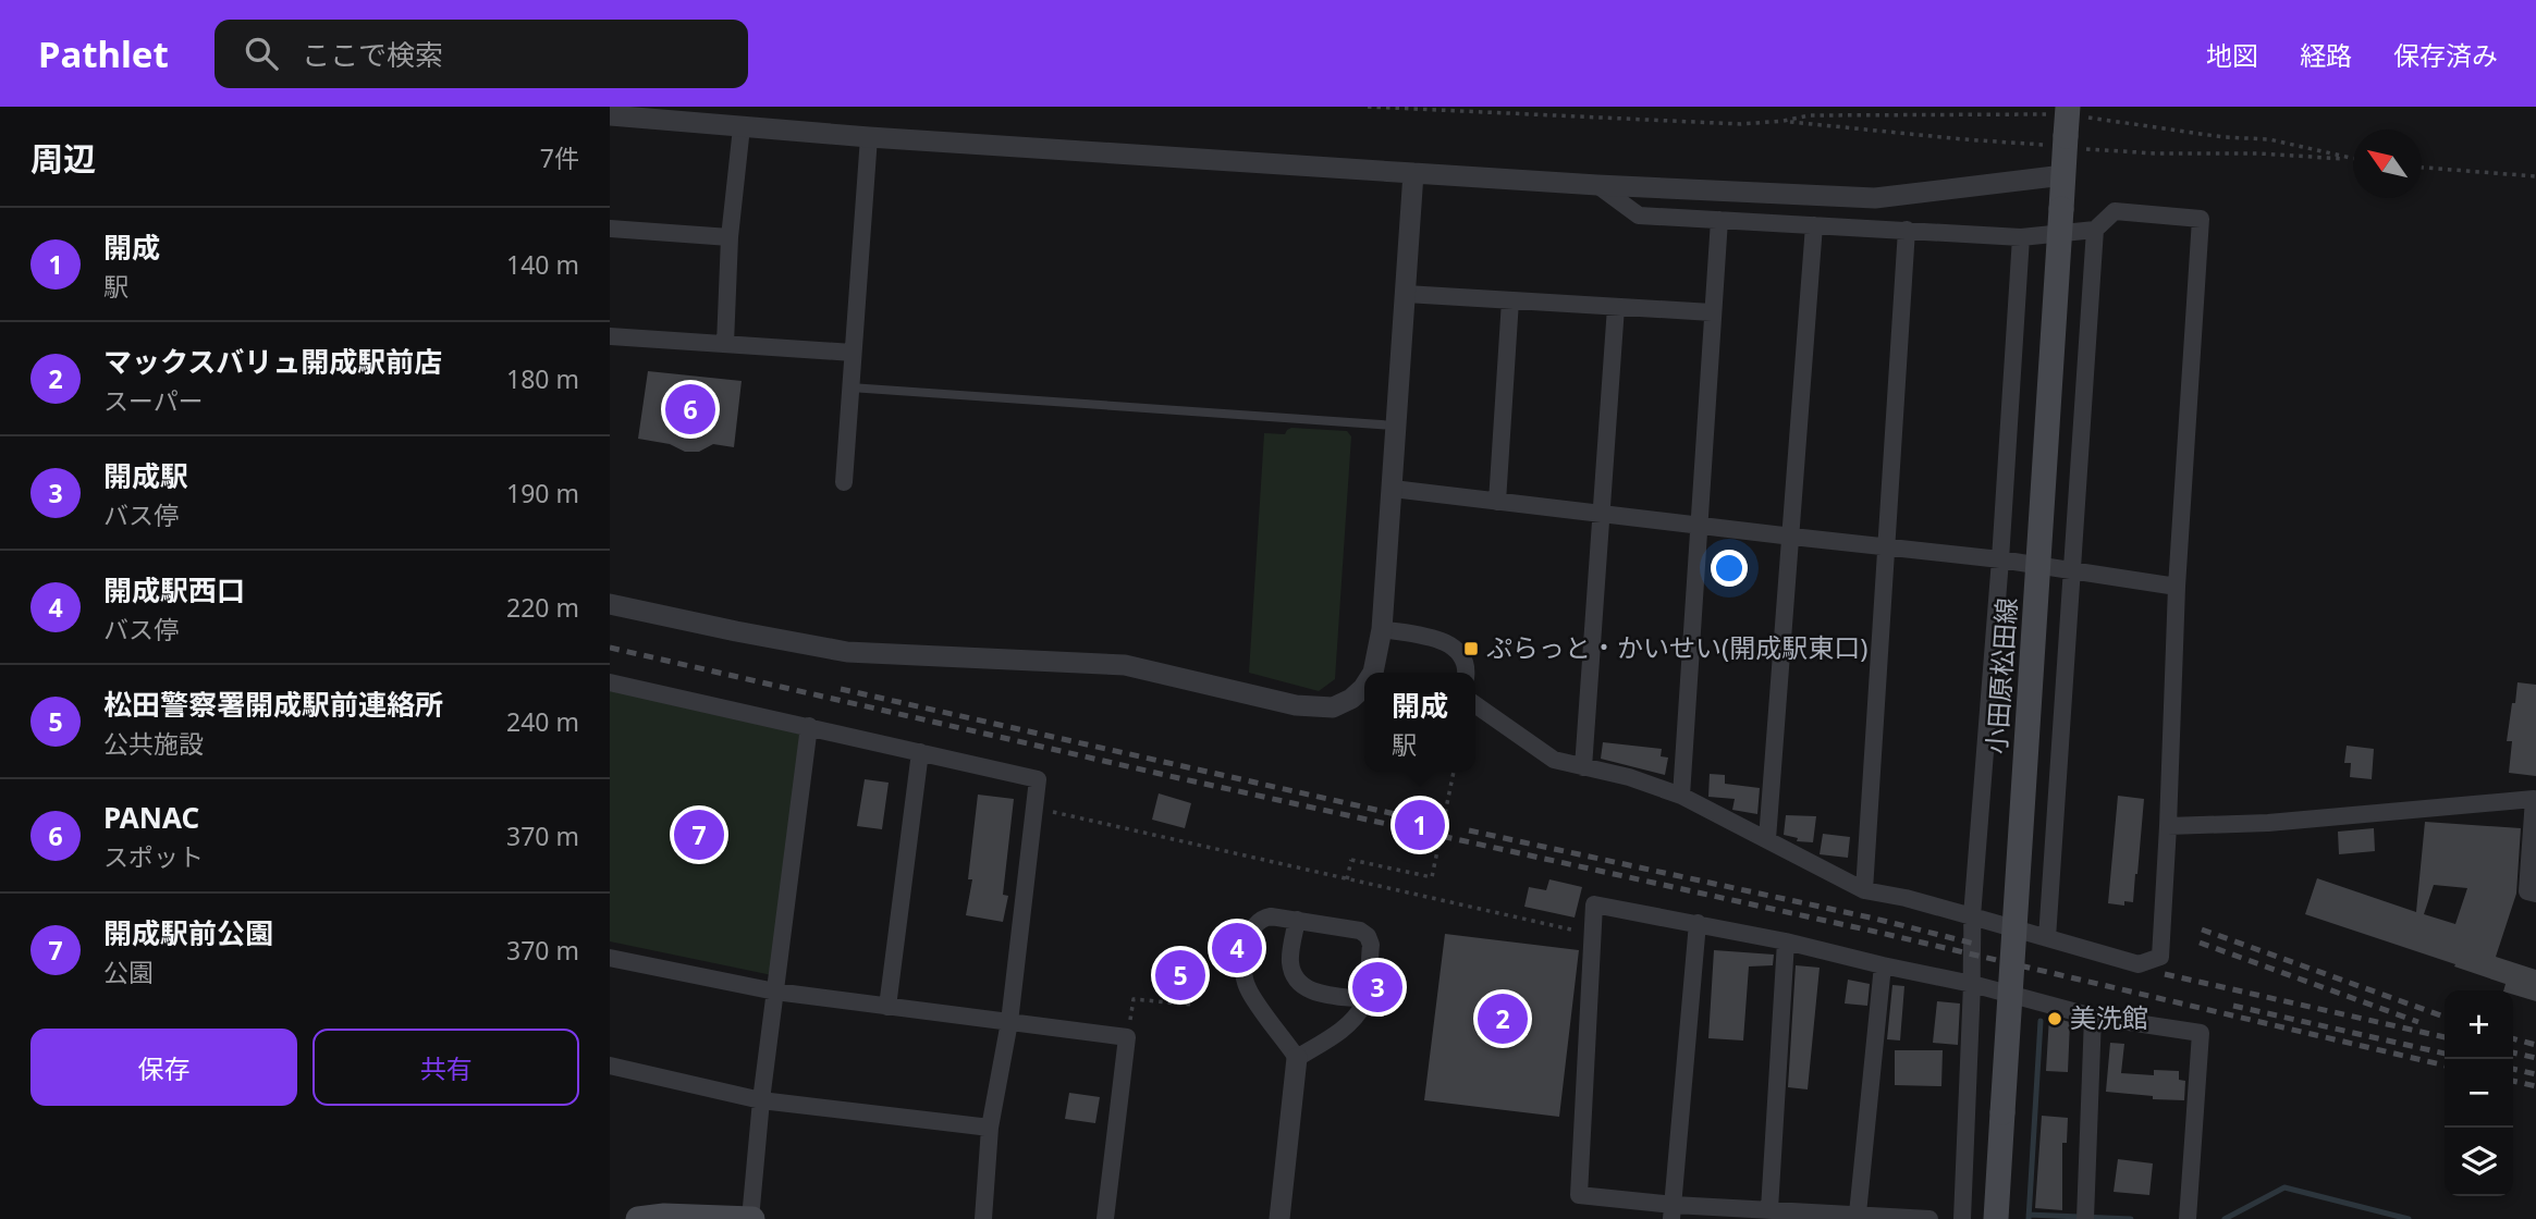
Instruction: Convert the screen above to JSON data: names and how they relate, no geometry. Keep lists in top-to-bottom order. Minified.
{"streets":{"main road":["小田原松田線"]},"places":{"transit":["ぷらっと・かいせい(開成駅東口)"],"other":["美洗館"]},"north":"top left","page":{"header":"Pathlet","search":"ここで検索","nav":["地図","経路","保存済み"],"heading":["周辺","7件"],"list":[{"mark":"1","name":"開成","note":"駅","value":"140 m"},{"mark":"2","name":"マックスバリュ開成駅前店","note":"スーパー","value":"180 m"},{"mark":"3","name":"開成駅","note":"バス停","value":"190 m"},{"mark":"4","name":"開成駅西口","note":"バス停","value":"220 m"},{"mark":"5","name":"松田警察署開成駅前連絡所","note":"公共施設","value":"240 m"},{"mark":"6","name":"PANAC","note":"スポット","value":"370 m"},{"mark":"7","name":"開成駅前公園","note":"公園","value":"370 m"}],"pins":["6","1","7","4","5","3","2"],"popup":["開成","駅"],"map_buttons":["+","−"],"buttons":["保存","共有"]}}
